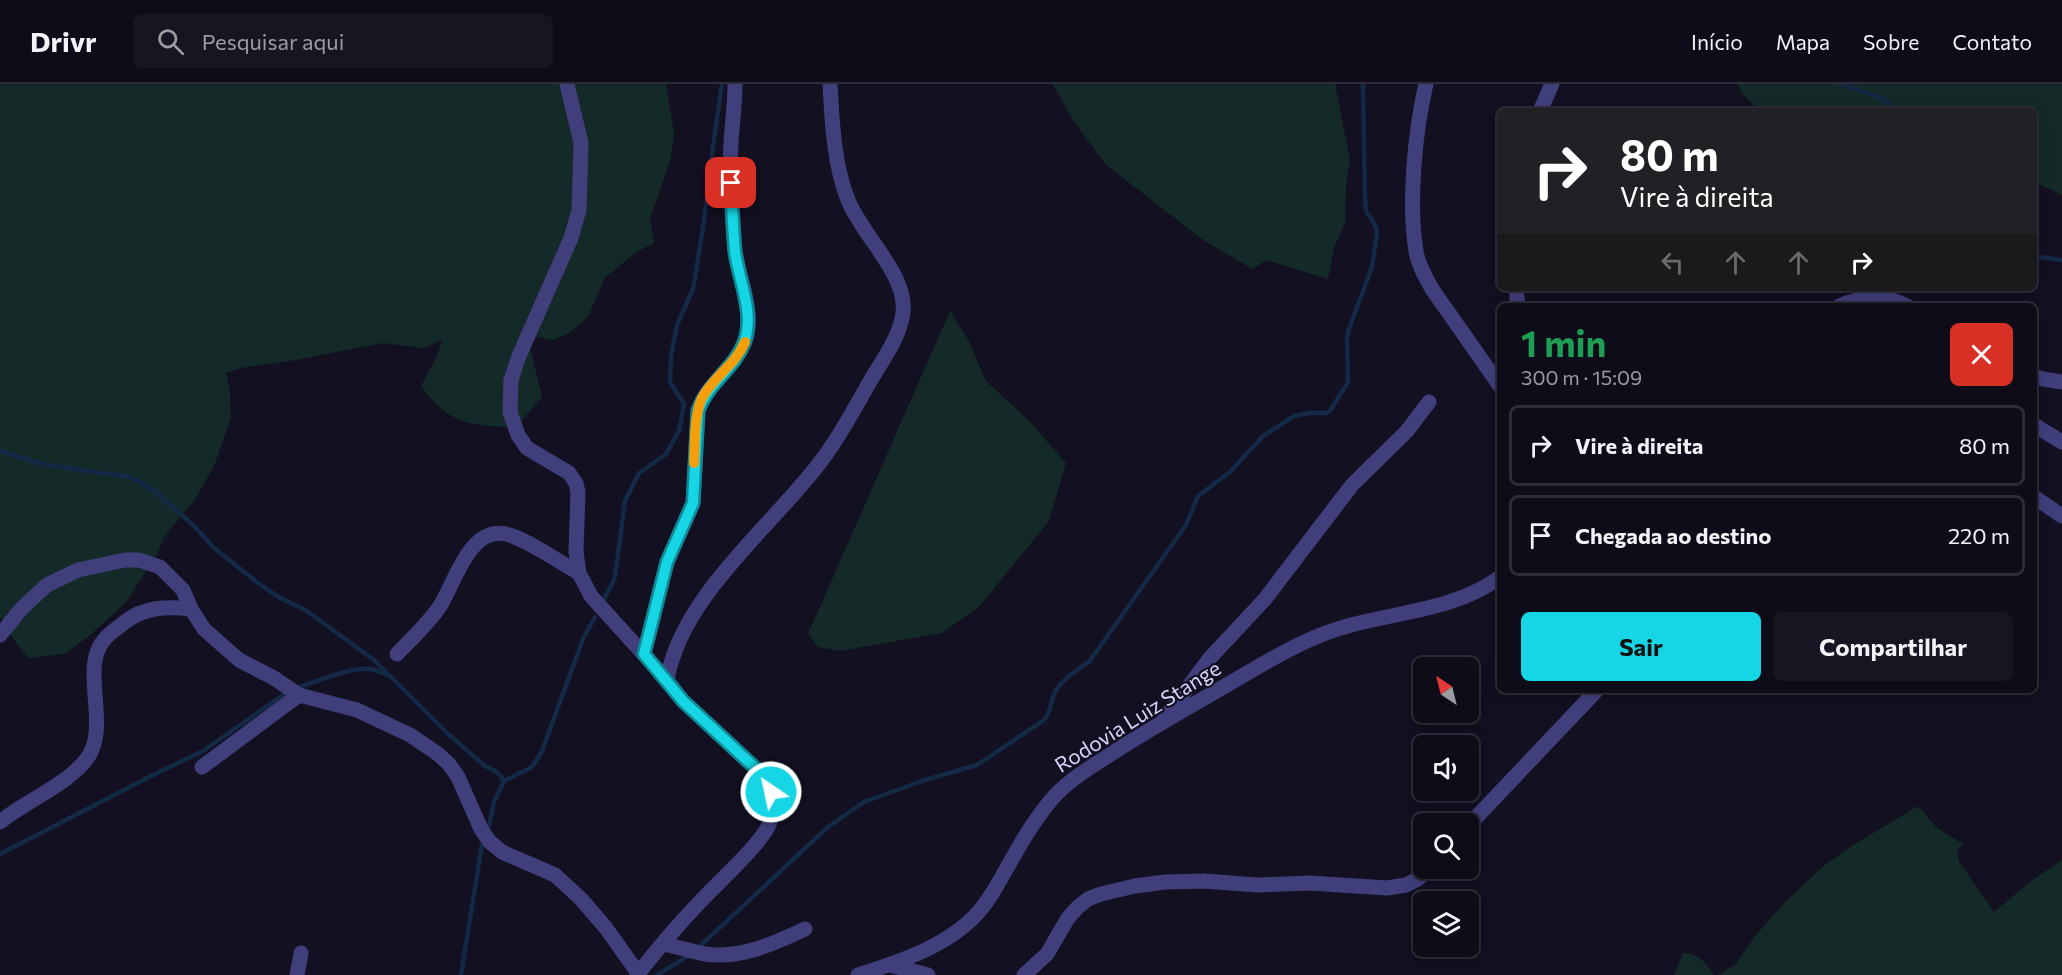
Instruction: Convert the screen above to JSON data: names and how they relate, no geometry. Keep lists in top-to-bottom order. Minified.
{"streets":{"street":["Rodovia Luiz Stange"]},"north":"top left","page":{"header":"Drivr","search":"Pesquisar aqui","nav":["Início","Mapa","Sobre","Contato"],"turn":["80 m","Vire à direita"],"heading":["1 min","300 m · 15:09"],"list":[{"name":"Vire à direita","value":"80 m"},{"name":"Chegada ao destino","value":"220 m"}],"buttons":["Sair","Compartilhar"]}}
